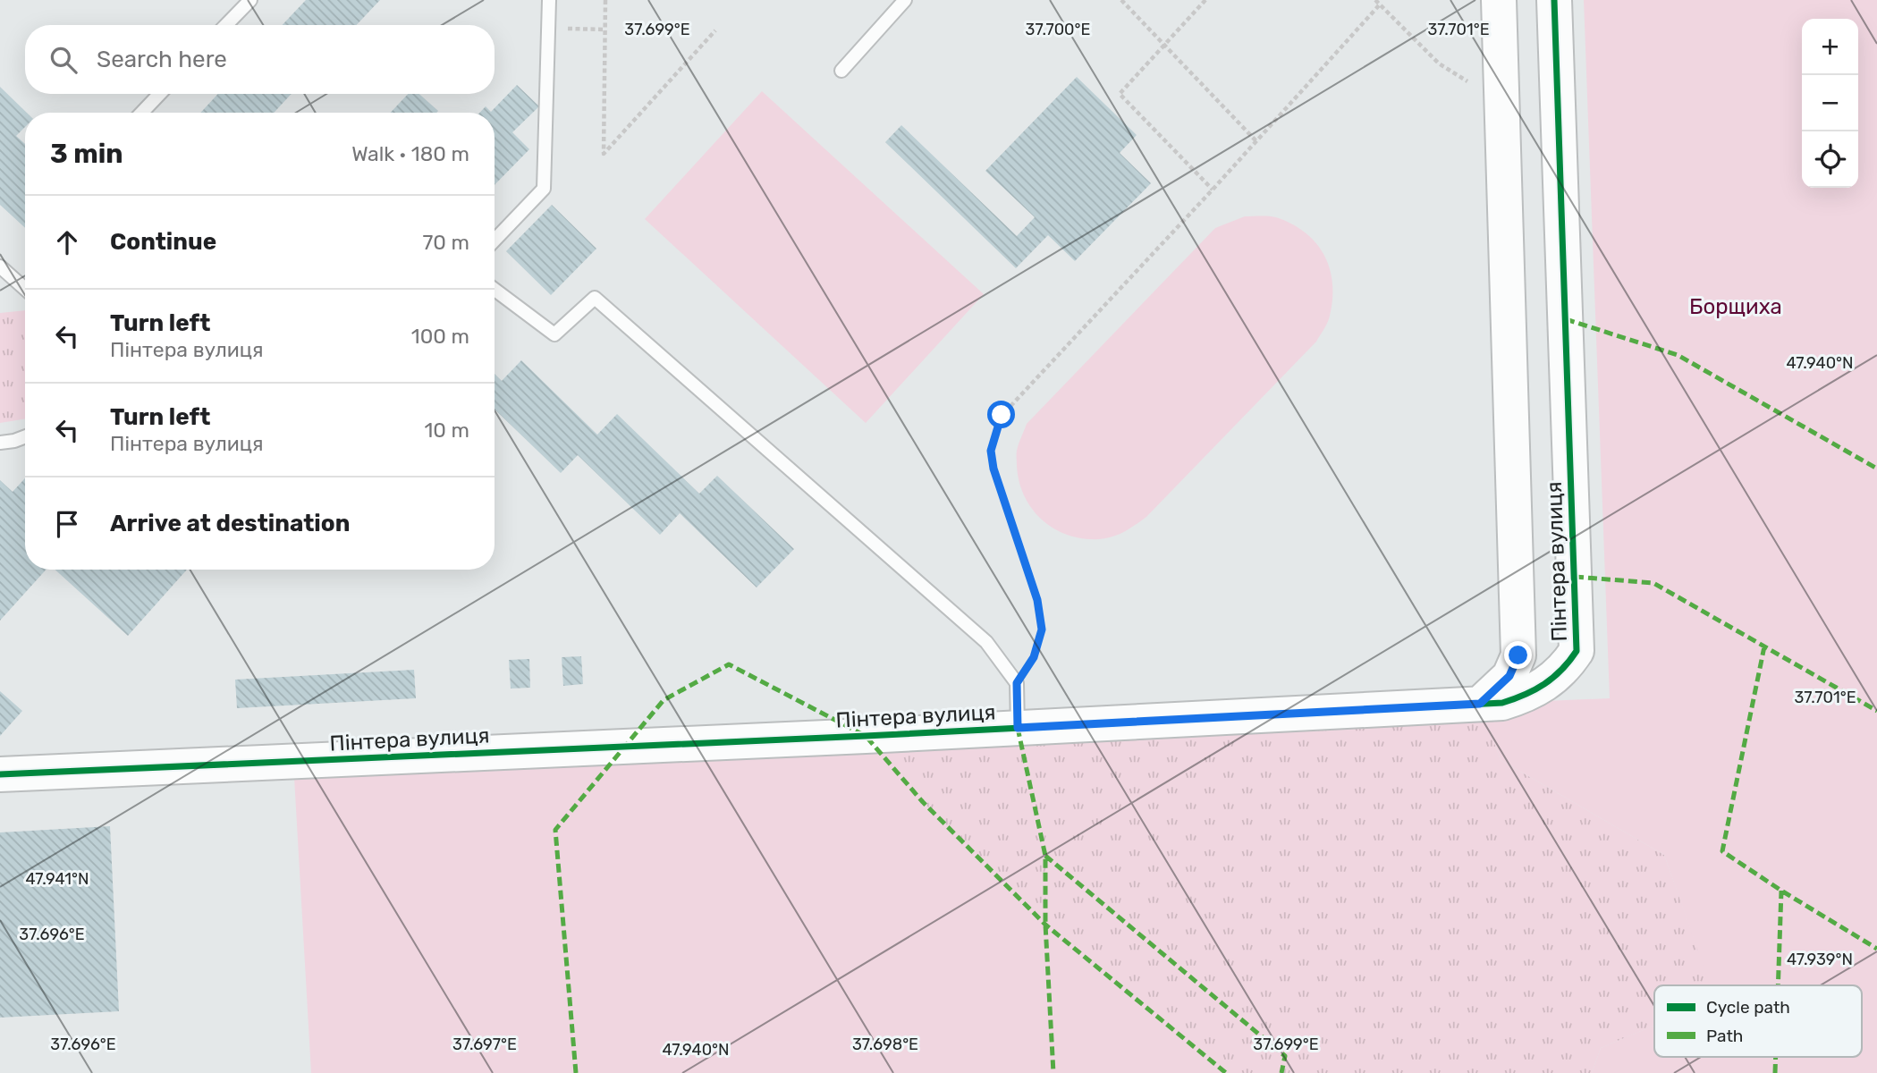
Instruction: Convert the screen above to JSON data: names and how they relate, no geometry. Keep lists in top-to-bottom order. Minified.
{"streets":{"street":["Пінтера вулиця"]},"parks":["Борщиха"],"legend":["Cycle path","Path"],"page":{"map_buttons":["+","−"],"search":"Search here","heading":["3 min","Walk · 180 m"],"list":[["Continue","70 m"],["Turn left","Пінтера вулиця","100 m"],["Turn left","Пінтера вулиця","10 m"],"Arrive at destination"]},"coordinates":["37.699°E","37.700°E","37.701°E","47.940°N","47.941°N","37.696°E","47.939°N","37.697°E","37.698°E"]}
